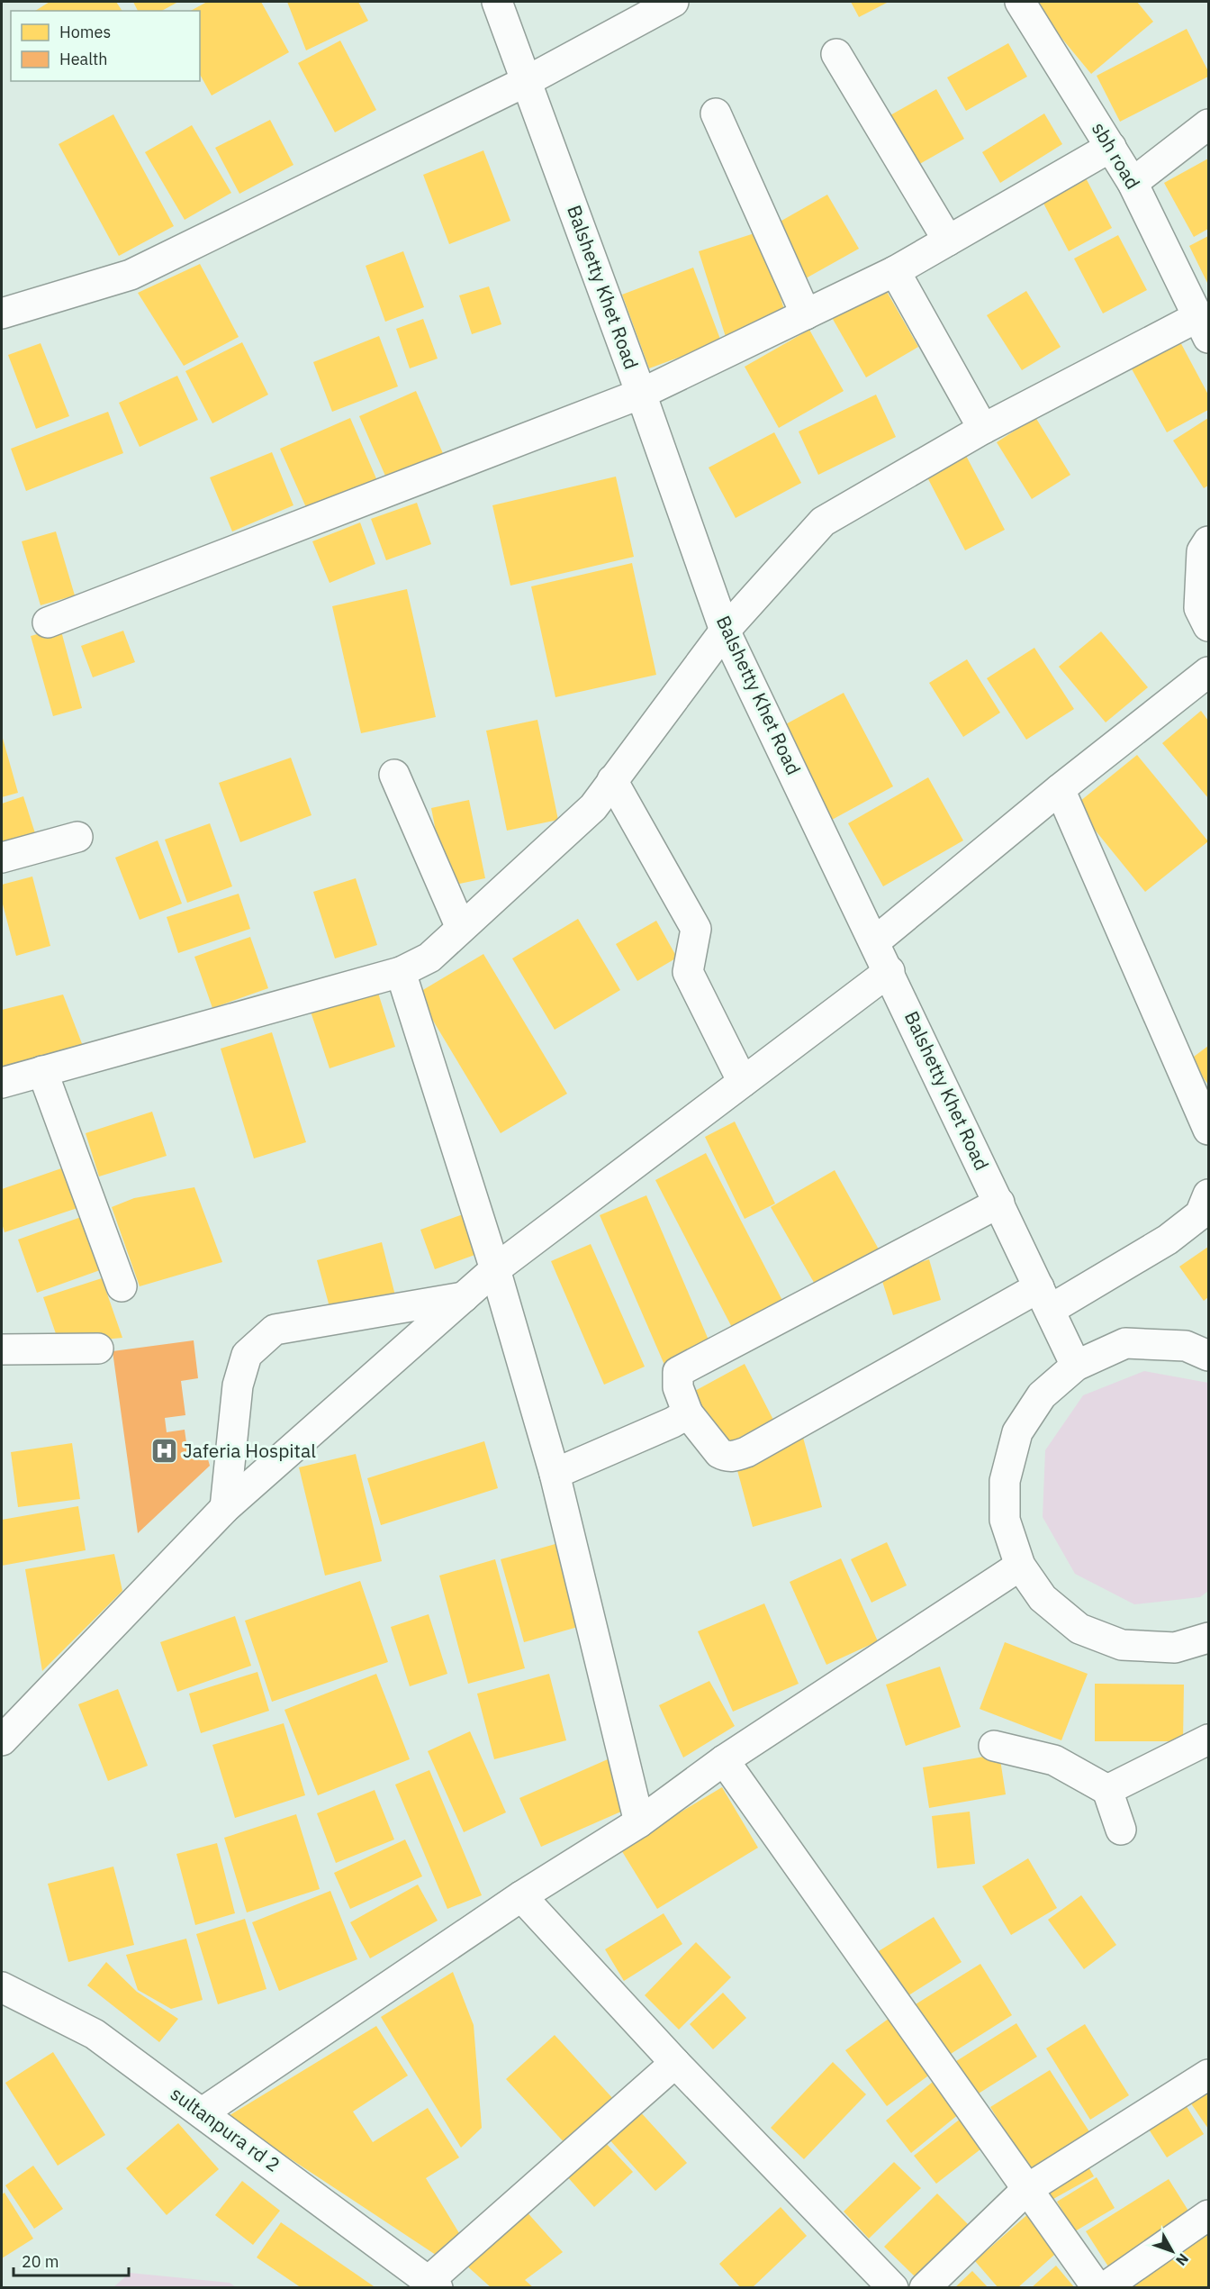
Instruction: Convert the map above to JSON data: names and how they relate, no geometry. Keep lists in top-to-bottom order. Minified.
{"streets":{"street":["sbh road","Balshetty Khet Road","sultanpura rd 2"]},"places":{"hospital":["Jaferia Hospital"]},"legend":["Homes","Health"],"scale_bar":"20 m","north":"bottom right"}
